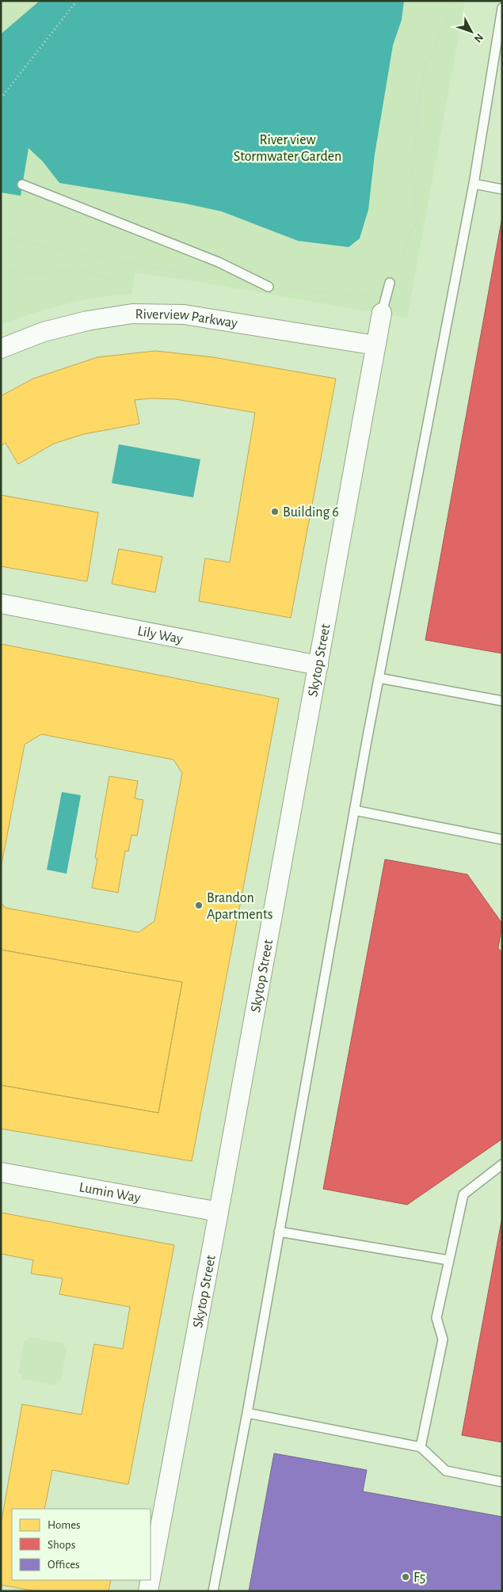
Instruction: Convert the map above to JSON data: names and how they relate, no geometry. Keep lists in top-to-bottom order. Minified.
{"streets":{"street":["Riverview Parkway","Lily Way","Skytop Street","Lumin Way"]},"crossings":[["Riverview Parkway","Skytop Street"],["Lily Way","Skytop Street"],["Skytop Street","Lumin Way"]],"parks":["River view Stormwater Garden"],"places":["Building 6","Brandon Apartments","F5"],"legend":["Homes","Shops","Offices"],"north":"bottom right"}
